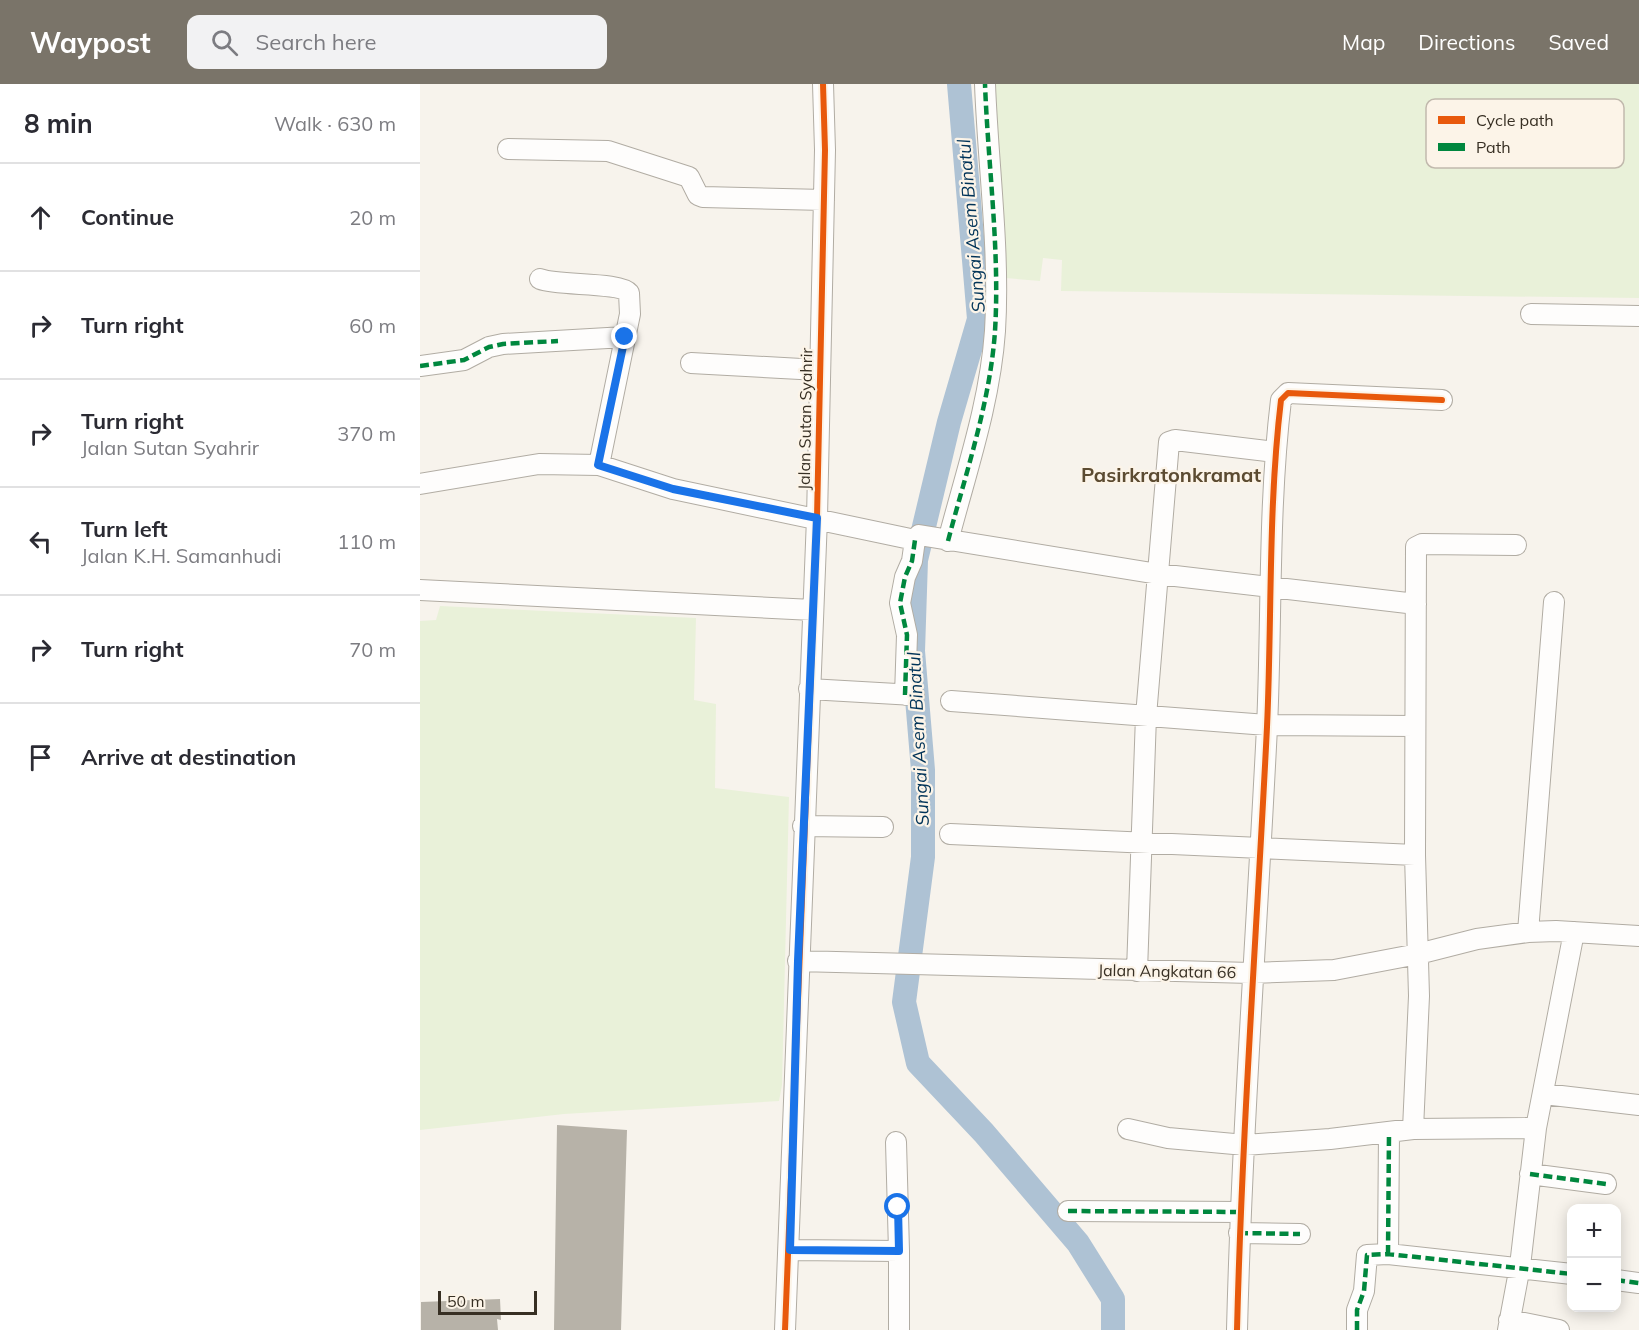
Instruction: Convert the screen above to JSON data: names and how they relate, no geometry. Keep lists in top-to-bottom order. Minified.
{"streets":{"street":["Jalan Sutan Syahrir","Jalan Angkatan 66"]},"crossings":[["Jalan Sutan Syahrir","Jalan Angkatan 66"]],"districts":["Pasirkratonkramat"],"water":["Sungai Asem Binatul"],"legend":["Cycle path","Path"],"scale_bar":"50 m","page":{"header":"Waypost","search":"Search here","nav":["Map","Directions","Saved"],"heading":["8 min","Walk · 630 m"],"list":[["Continue","20 m"],["Turn right","60 m"],["Turn right","Jalan Sutan Syahrir","370 m"],["Turn left","Jalan K.H. Samanhudi","110 m"],["Turn right","70 m"],"Arrive at destination"],"map_buttons":["+","−"],"scale":"50 m"}}
